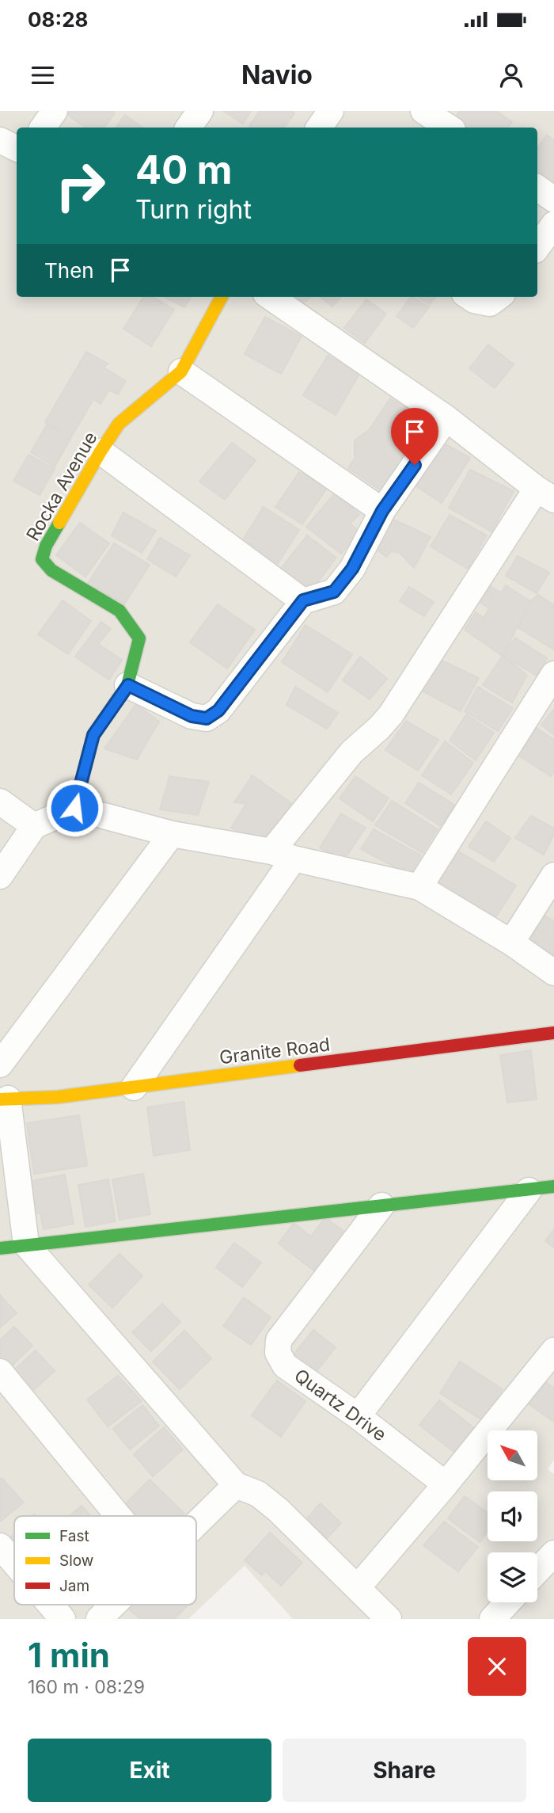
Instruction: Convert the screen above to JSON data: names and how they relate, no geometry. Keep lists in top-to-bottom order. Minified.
{"streets":{"street":["Rocka Avenue","Granite Road","Quartz Drive"]},"legend":["Fast","Slow","Jam"],"north":"top left","page":{"status":"08:28","header":"Navio","turn":["40 m","Turn right"],"then":"Then","heading":["1 min","160 m · 08:29"],"buttons":["Exit","Share"]}}
